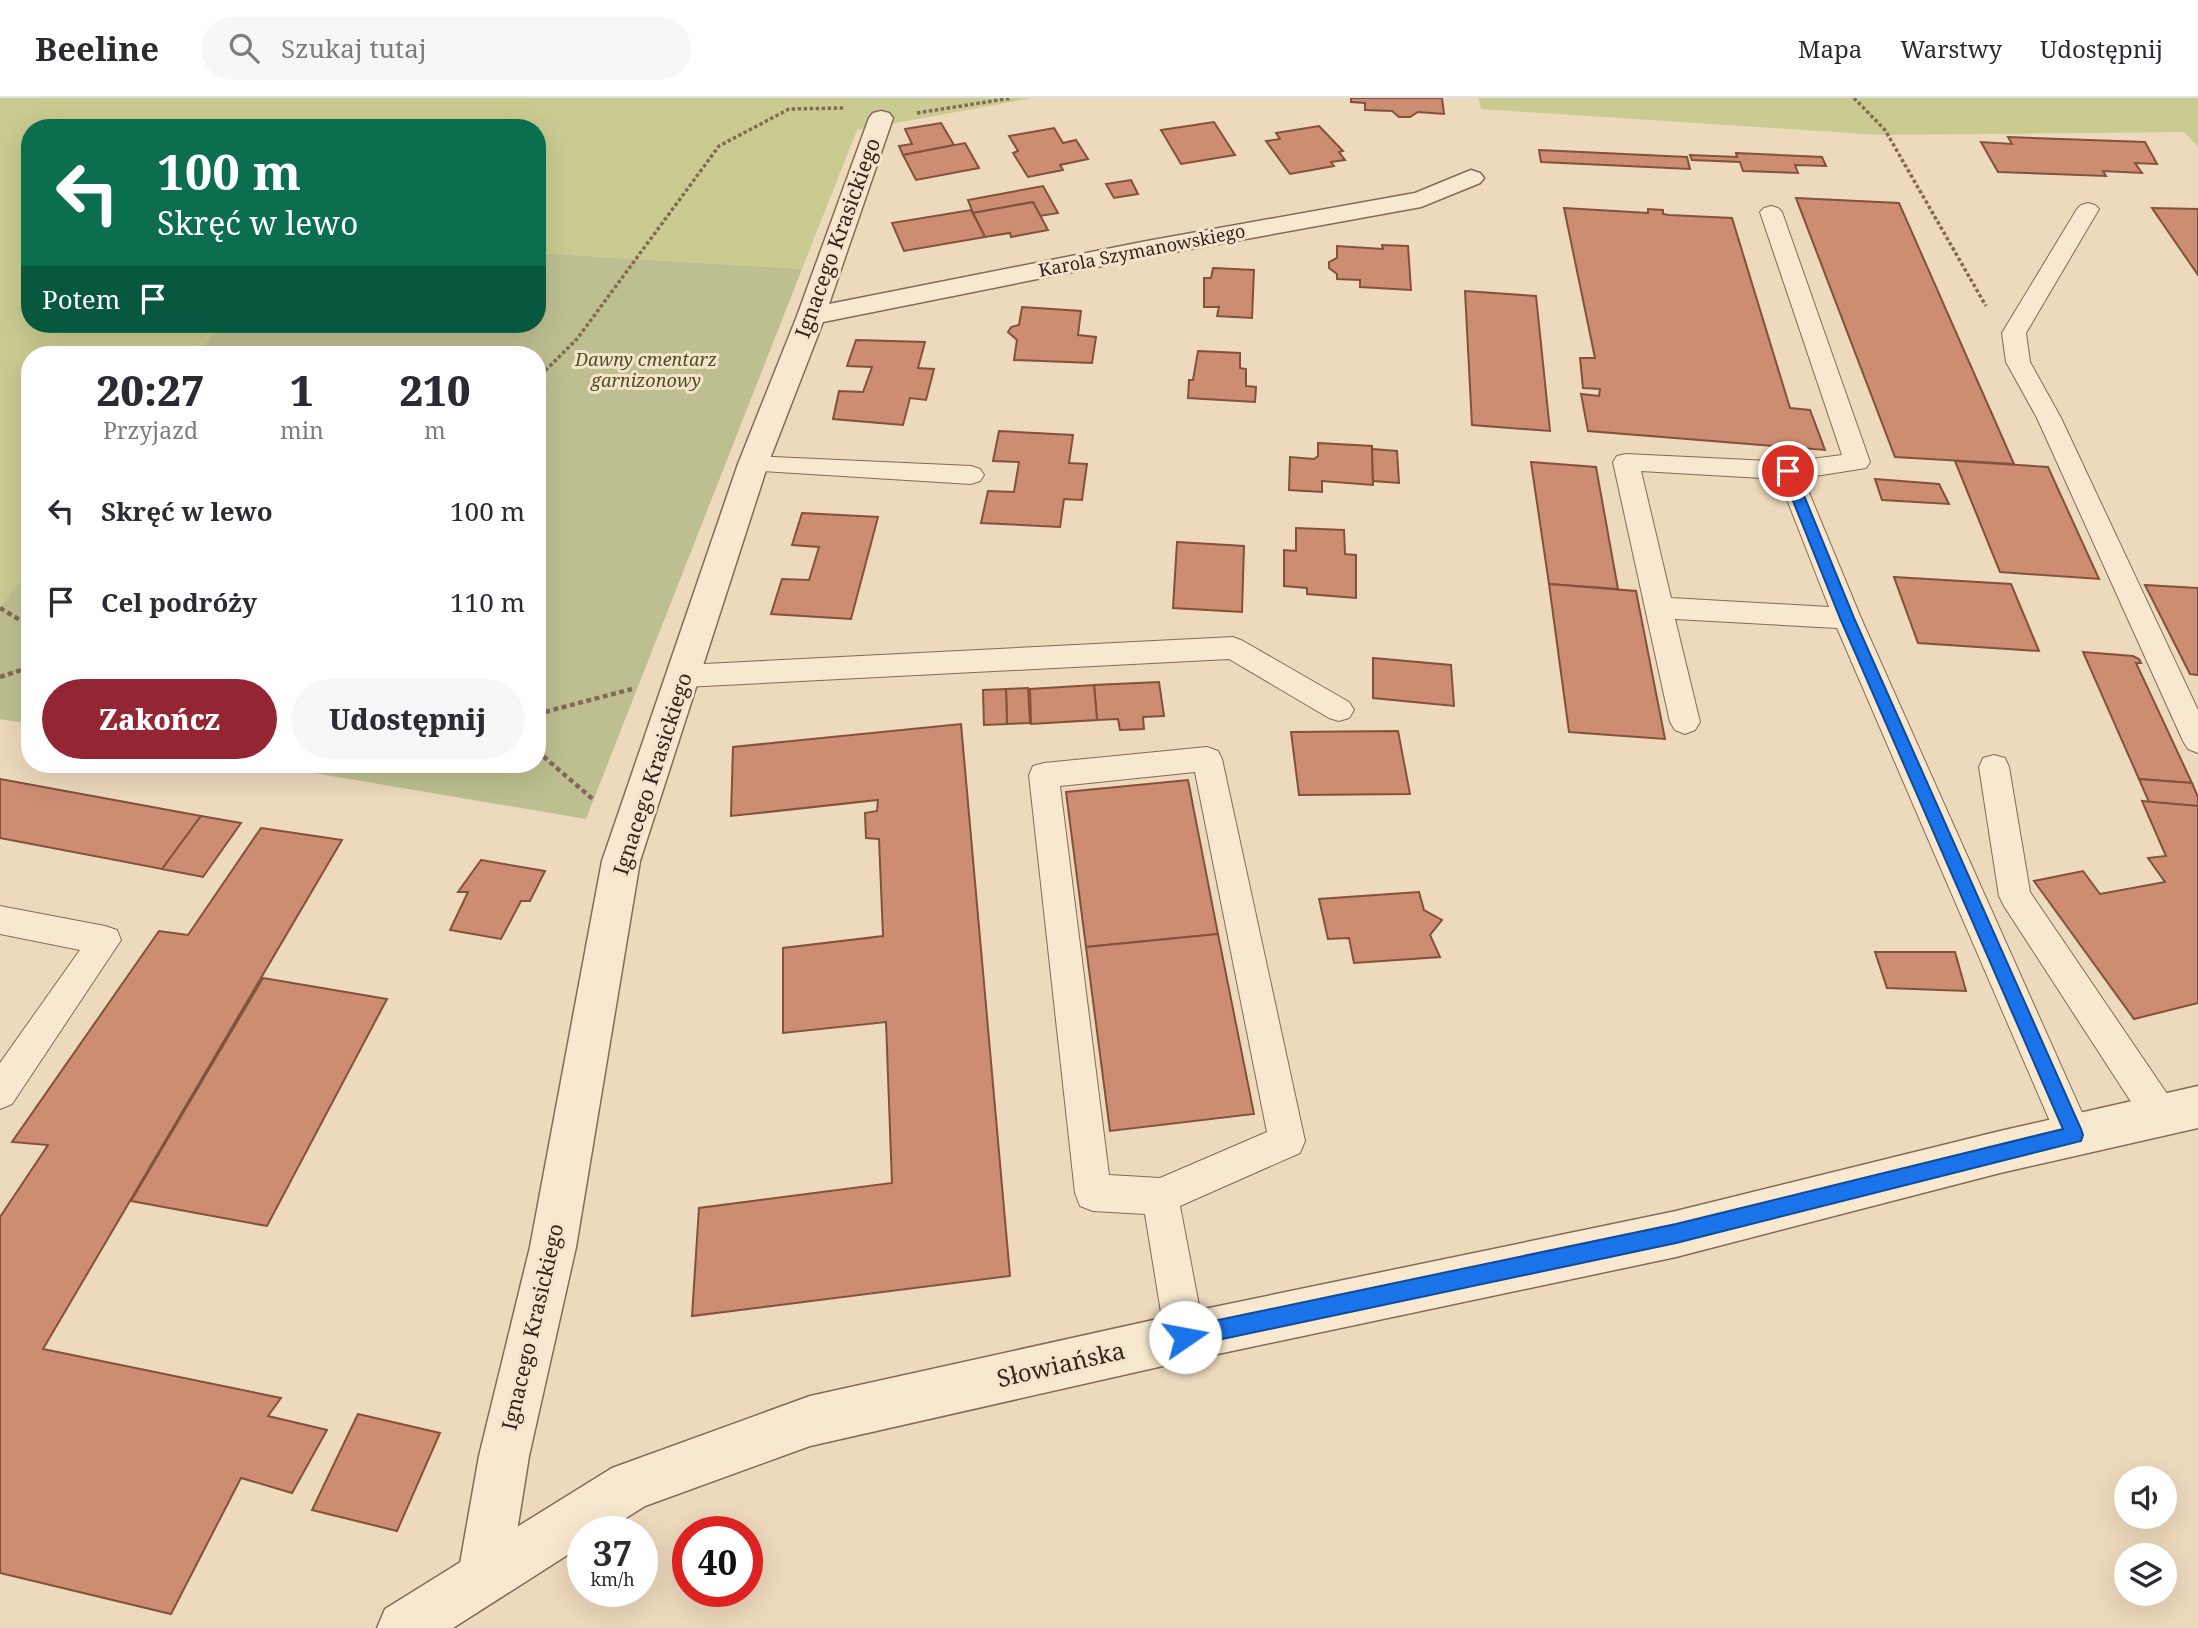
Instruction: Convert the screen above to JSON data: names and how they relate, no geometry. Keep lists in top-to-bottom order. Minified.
{"streets":{"street":["Ignacego Krasickiego","Karola Szymanowskiego","Słowiańska"]},"crossings":[["Ignacego Krasickiego","Karola Szymanowskiego"],["Ignacego Krasickiego","Słowiańska"]],"parks":["Dawny cmentarz garnizonowy"],"page":{"header":"Beeline","search":"Szukaj tutaj","nav":["Mapa","Warstwy","Udostępnij"],"turn":["100 m","Skręć w lewo"],"then":"Potem","eta":["20:27","Przyjazd","1","min","210","m"],"list":[{"name":"Skręć w lewo","value":"100 m"},{"name":"Cel podróży","value":"110 m"}],"buttons":["Zakończ","Udostępnij"],"speed":"37 km/h","limit":"40"}}
